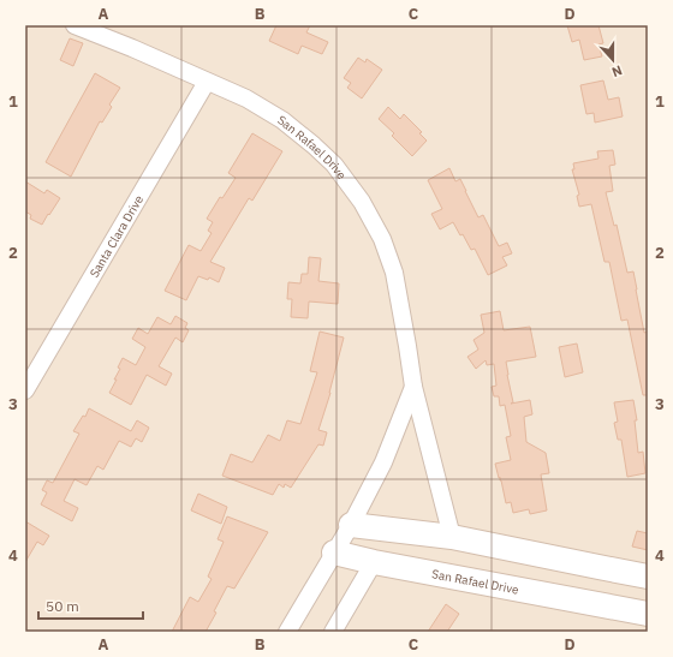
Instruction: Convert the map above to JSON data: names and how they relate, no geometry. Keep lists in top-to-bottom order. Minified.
{"streets":{"street":["San Rafael Drive","Santa Clara Drive"]},"crossings":[["San Rafael Drive","Santa Clara Drive"]],"scale_bar":"50 m","north":"bottom","grid":{"columns":["A","B","C","D"],"rows":["1","2","3","4"]}}
